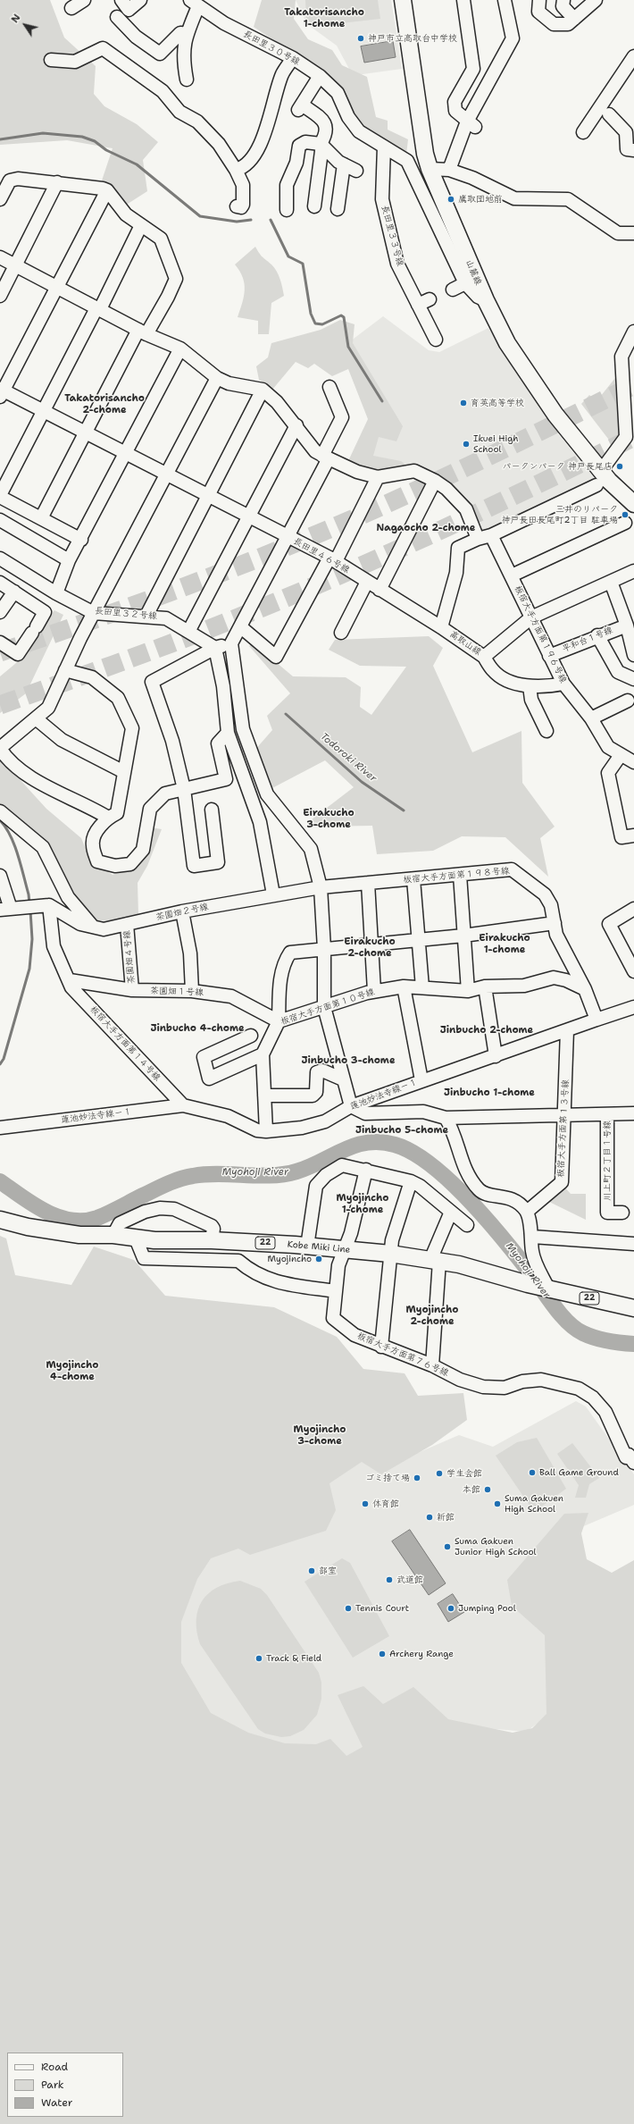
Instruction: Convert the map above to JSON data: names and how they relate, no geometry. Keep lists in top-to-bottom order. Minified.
{"streets":{"main road":["山麓線","22","Kobe Miki Line"],"street":["長田里３０号線","長田里３３号線","長田里４６号線","長田里３２号線","板宿大手方面第１９６号線","平和台１号線","高取山線","板宿大手方面第１９８号線","茶園畑２号線","茶園畑４号線","茶園畑１号線","板宿大手方面第１０号線","板宿大手方面第１４号線","蓮池妙法寺線－１","板宿大手方面第１３号線","川上町２丁目１号線","板宿大手方面第７６号線"]},"crossings":[["長田里３０号線","長田里３３号線"],["長田里４６号線","高取山線"],["板宿大手方面第１９６号線","平和台１号線"],["板宿大手方面第１９６号線","高取山線"],["板宿大手方面第１９８号線","茶園畑２号線"],["板宿大手方面第１９８号線","板宿大手方面第１０号線"],["茶園畑２号線","茶園畑４号線"],["茶園畑２号線","板宿大手方面第１４号線"],["茶園畑４号線","茶園畑１号線"],["茶園畑１号線","板宿大手方面第１０号線"],["茶園畑１号線","板宿大手方面第１４号線"],["板宿大手方面第１０号線","蓮池妙法寺線－１"],["板宿大手方面第１４号線","蓮池妙法寺線－１"],["蓮池妙法寺線－１","板宿大手方面第１３号線"],["Kobe Miki Line","板宿大手方面第７６号線"]],"districts":["Takatorisancho 1-chome","Takatorisancho 2-chome","Nagaocho 2-chome","Eirakucho 3-chome","Eirakucho 1-chome","Eirakucho 2-chome","Jinbucho 4-chome","Jinbucho 2-chome","Jinbucho 3-chome","Jinbucho 1-chome","Jinbucho 5-chome","Myojincho 1-chome","Myojincho 2-chome","Myojincho 4-chome","Myojincho 3-chome"],"water":["Todoroki River","Myohoji River"],"places":["神戸市立高取台中学校","鷹取団地前","育英高等学校","Ikuei High School","パークンパーク 神戸長尾店","三井のリパーク 神戸長田長尾町2丁目 駐車場","Myojincho","Ball Game Ground","学生会館","ゴミ捨て場","本館","体育館","Suma Gakuen High School","新館","Suma Gakuen Junior High School","部室","武道館","Tennis Court","Jumping Pool","Archery Range","Track & Field"],"legend":["Road","Park","Water"],"north":"top left"}
